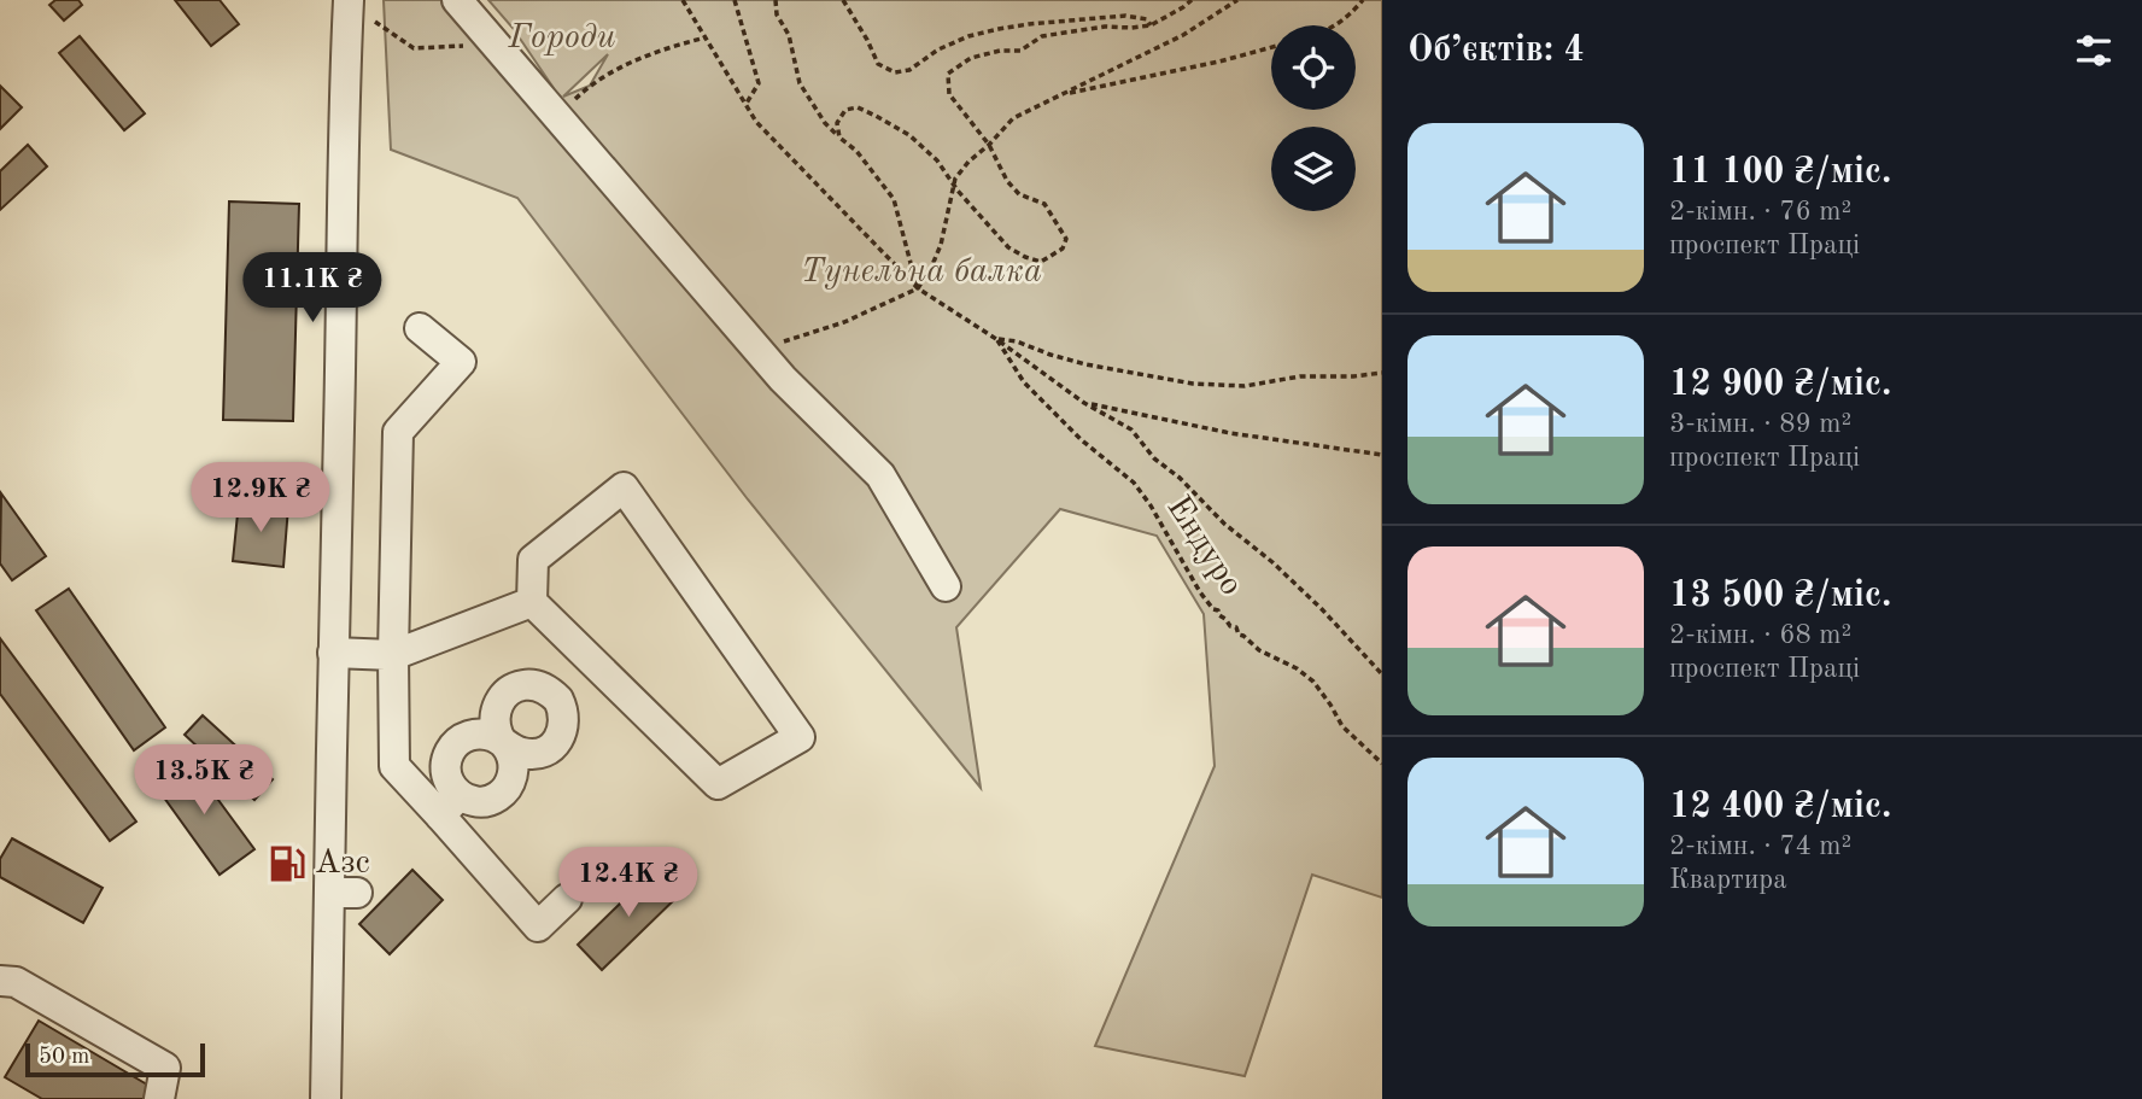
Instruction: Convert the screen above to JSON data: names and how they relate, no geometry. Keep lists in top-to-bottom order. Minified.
{"streets":{"path":["Ендуро"]},"parks":["Городи","Тунельна балка"],"places":{"fuel station":["Азс"]},"scale_bar":"50 m","page":{"heading":"Об’єктів: 4","list":[{"name":"11 100 ₴/міс.","note":"2-кімн. · 76 m² · проспект Праці"},{"name":"12 900 ₴/міс.","note":"3-кімн. · 89 m² · проспект Праці"},{"name":"13 500 ₴/міс.","note":"2-кімн. · 68 m² · проспект Праці"},{"name":"12 400 ₴/міс.","note":"2-кімн. · 74 m² · Квартира"}],"price":["11.1K ₴","12.9K ₴","13.5K ₴","12.4K ₴"],"scale":"50 m"}}
